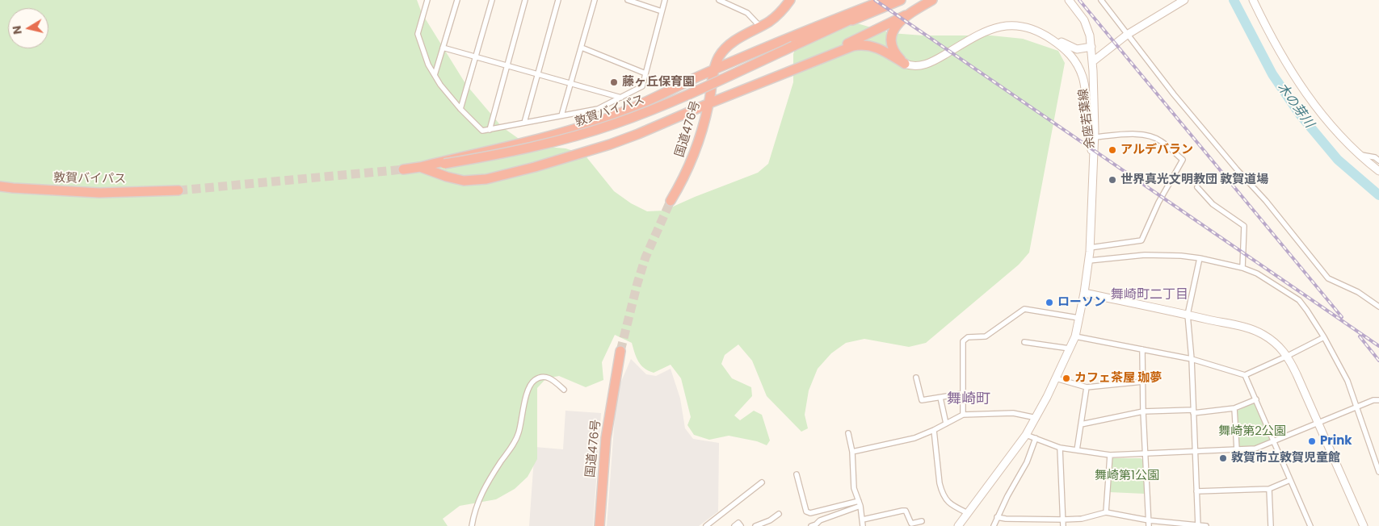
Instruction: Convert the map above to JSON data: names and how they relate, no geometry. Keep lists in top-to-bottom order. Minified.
{"streets":{"highway":["敦賀バイパス","国道476号"],"street":["余座若葉線"]},"districts":["舞崎町二丁目","舞崎町"],"water":["木の芽川"],"parks":["舞崎第2公園","舞崎第1公園"],"places":["藤ヶ丘保育園","アルデバラン","世界真光文明教団 敦賀道場","ローソン","カフェ茶屋 珈夢","Prink","敦賀市立敦賀児童館"],"north":"left"}
